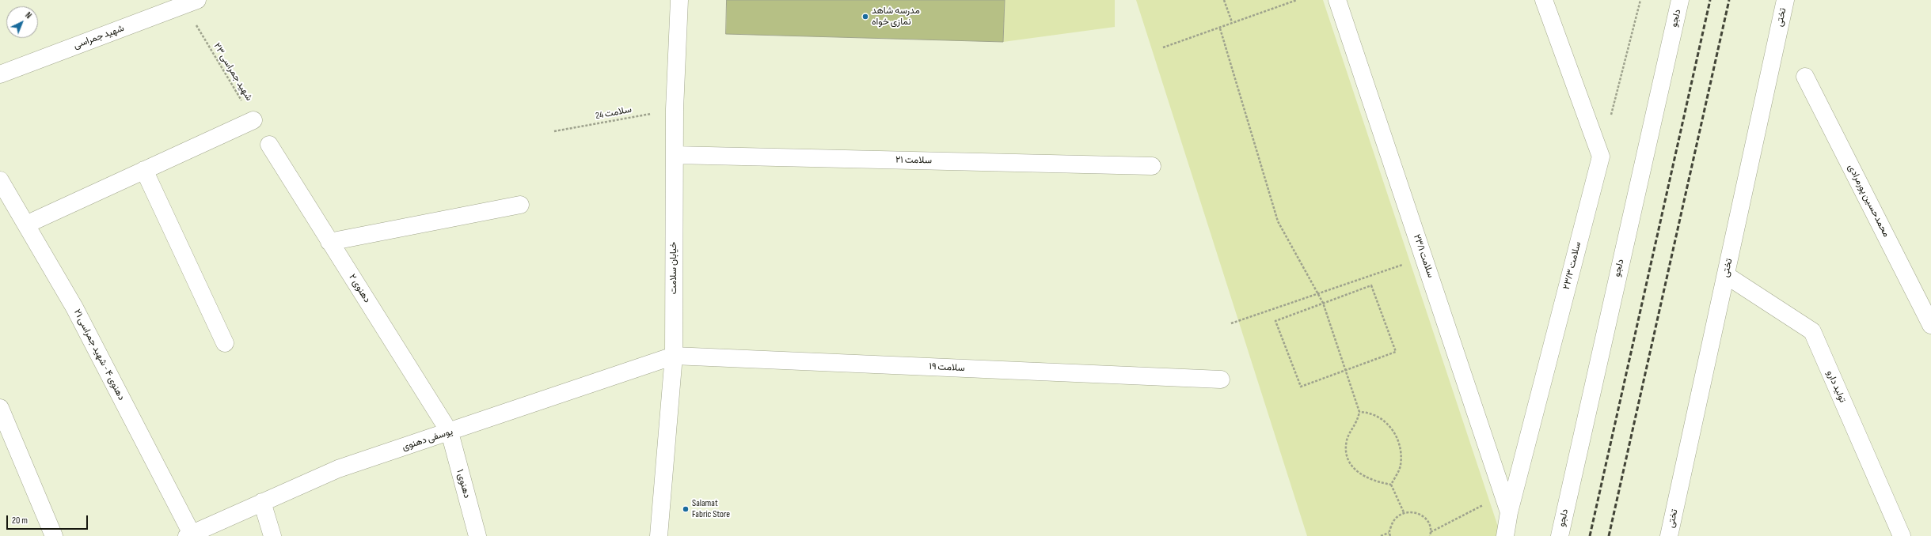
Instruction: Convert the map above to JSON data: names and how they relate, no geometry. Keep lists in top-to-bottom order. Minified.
{"streets":{"street":["تختی","دلجو","شهید جمراسی","سلامت ۲۱","محمدحسین پورمرادی","سلامت ۲۳/۱","سلامت ۲۳/۳","خیابان سلامت","دهنوی ۲","دهنوی ۴ - شهید جمراسی ۲۱","سلامت ۱۹","تولید دارو","یوسفی دهنوی","دهنوی ۱"],"path":["شهید جمراسی ۲۳","سلامت 24"]},"crossings":[["تختی","تولید دارو"],["شهید جمراسی","شهید جمراسی ۲۳"],["سلامت 24","خیابان سلامت"],["سلامت ۲۱","خیابان سلامت"],["سلامت ۲۳/۱","سلامت ۲۳/۳"],["خیابان سلامت","سلامت ۱۹"],["خیابان سلامت","یوسفی دهنوی"],["دهنوی ۲","یوسفی دهنوی"],["دهنوی ۲","دهنوی ۱"],["دهنوی ۴ - شهید جمراسی ۲۱","یوسفی دهنوی"],["سلامت ۱۹","یوسفی دهنوی"],["یوسفی دهنوی","دهنوی ۱"]],"places":["مدرسه شاهد نمازی خواه","Salamat Fabric Store"],"scale_bar":"20 m","north":"top right"}
